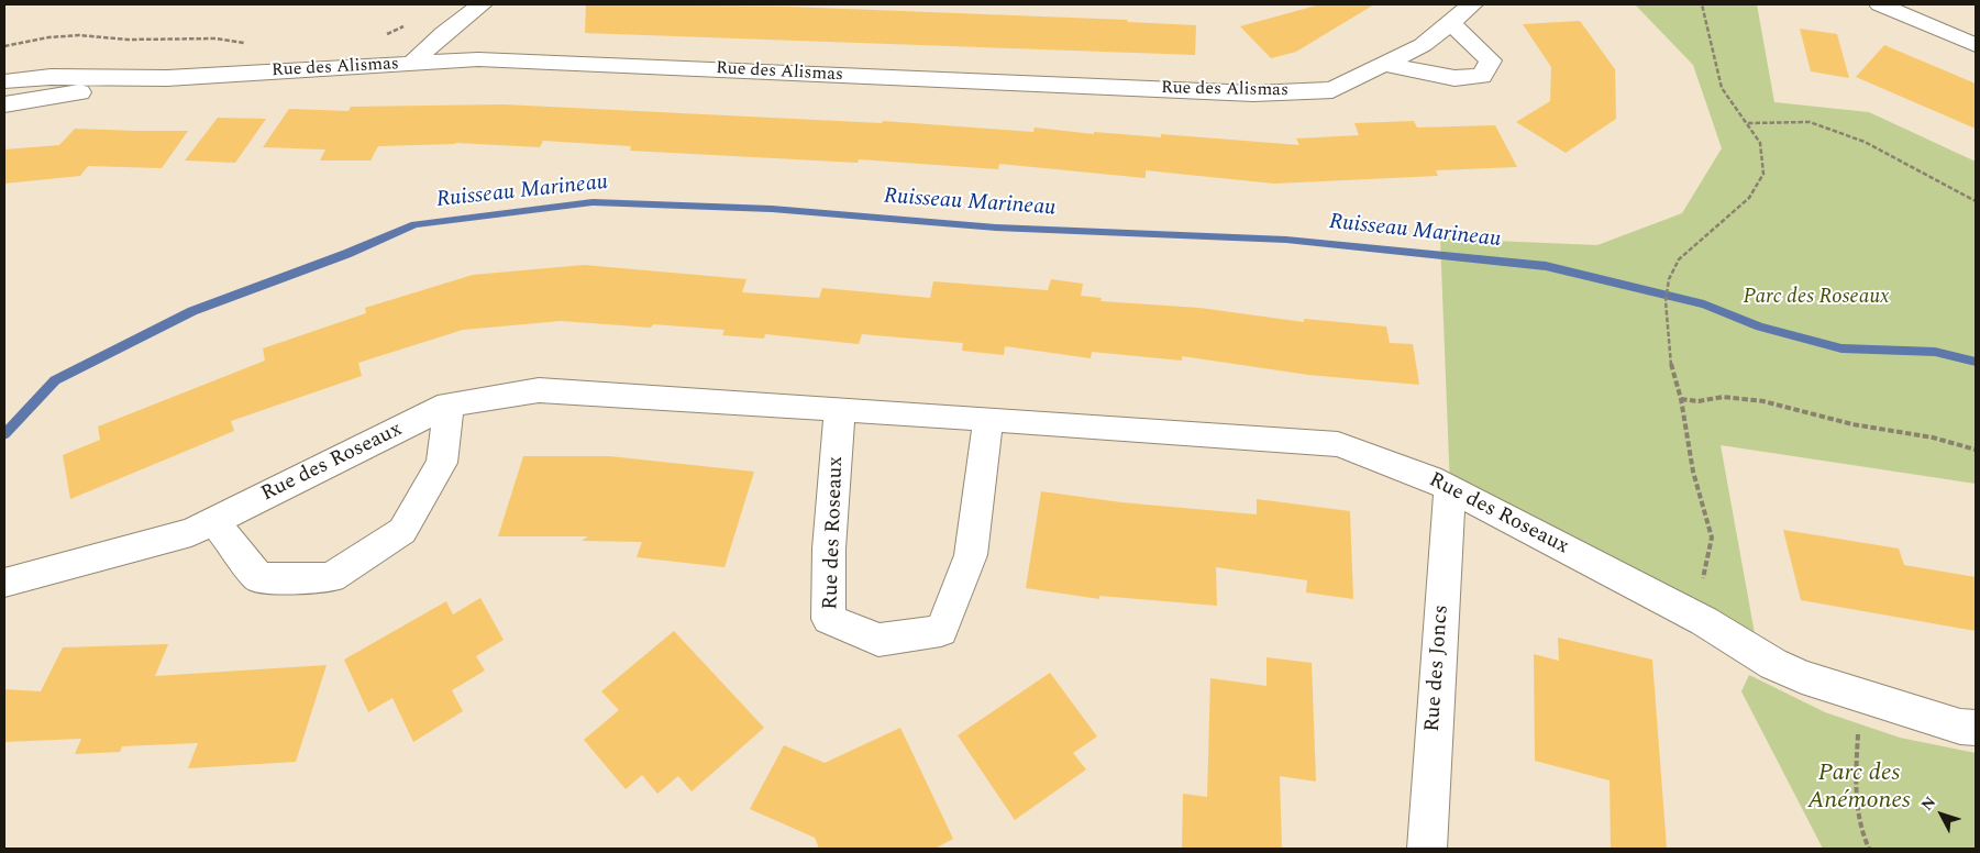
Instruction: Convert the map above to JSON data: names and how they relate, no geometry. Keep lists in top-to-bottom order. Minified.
{"streets":{"street":["Rue des Alismas","Rue des Roseaux","Rue des Joncs"]},"crossings":[["Rue des Roseaux","Rue des Joncs"]],"water":["Ruisseau Marineau"],"parks":["Parc des Roseaux","Parc des Anémones"],"north":"top left"}
